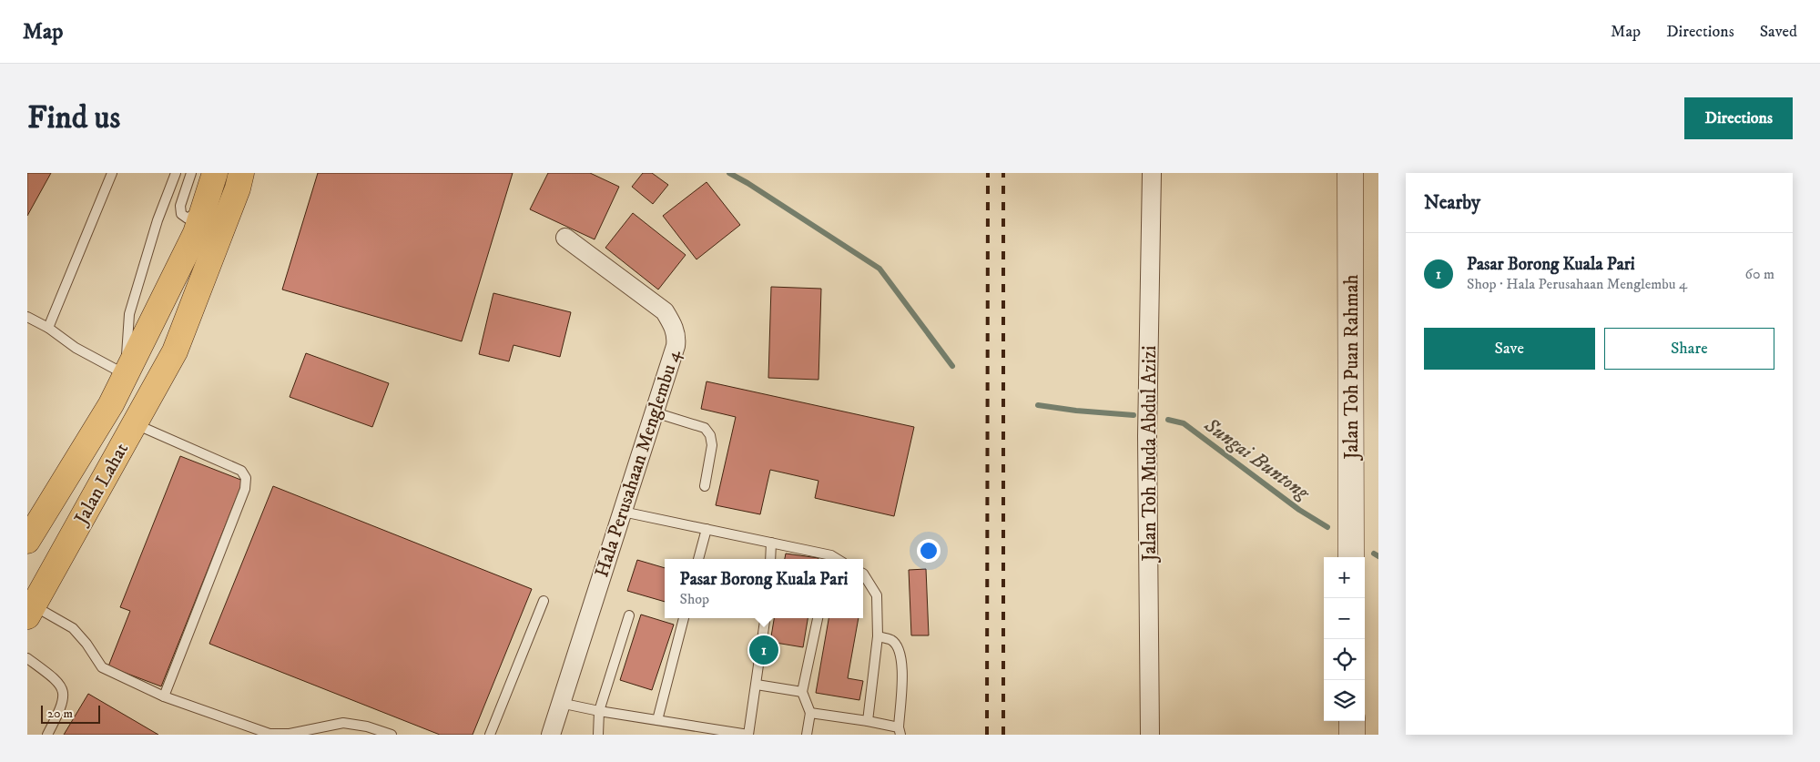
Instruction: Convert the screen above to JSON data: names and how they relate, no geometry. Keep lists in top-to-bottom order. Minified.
{"streets":{"main road":["Jalan Lahat"],"street":["Jalan Toh Puan Rahmah","Jalan Toh Muda Abdul Azizi","Hala Perusahaan Menglembu 4"]},"water":["Sungai Buntong"],"scale_bar":"20 m","page":{"header":"Map","nav":["Map","Directions","Saved"],"buttons":["Directions",["Save","Share"]],"title":"Find us","heading":"Nearby","list":[{"mark":"1","name":"Pasar Borong Kuala Pari","note":"Shop · Hala Perusahaan Menglembu 4","value":"60 m"}],"map_buttons":["+","−"],"popup":["Pasar Borong Kuala Pari","Shop"],"pins":"1","scale":"20 m"}}
